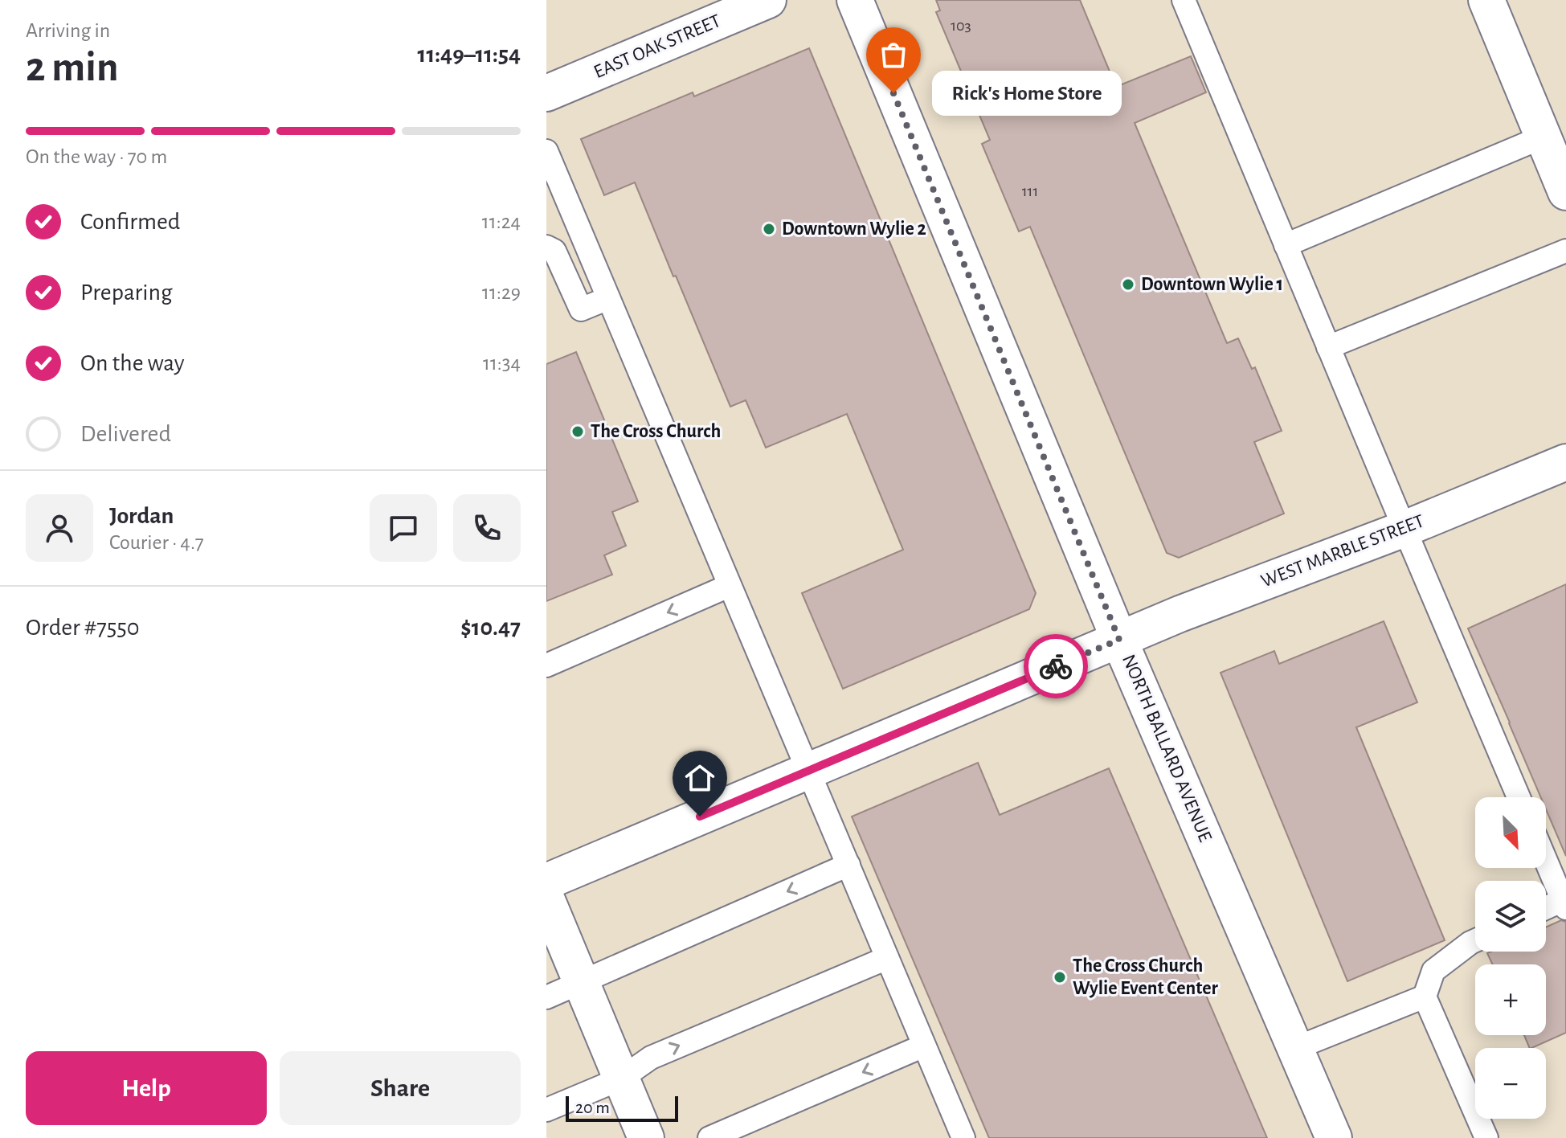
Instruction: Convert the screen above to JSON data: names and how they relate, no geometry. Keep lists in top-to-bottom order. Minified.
{"streets":{"street":["EAST OAK STREET","WEST MARBLE STREET","NORTH BALLARD AVENUE"]},"crossings":[["WEST MARBLE STREET","NORTH BALLARD AVENUE"]],"places":["Rick's Home Store","Downtown Wylie 2","Downtown Wylie 1","The Cross Church","The Cross Church Wylie Event Center"],"house_numbers":["103","111"],"scale_bar":"20 m","north":"bottom right","page":{"heading":["2 min","Arriving in","11:49–11:54"],"panel":["Jordan","Courier · 4.7","Order #7550","$10.47"],"bubble":"Rick's Home Store","bar":"On the way · 70 m","list":[["Confirmed","11:24"],["Preparing","11:29"],["On the way","11:34"],"Delivered"],"map_buttons":["+","−"],"buttons":["Help","Share"],"scale":"20 m"}}
